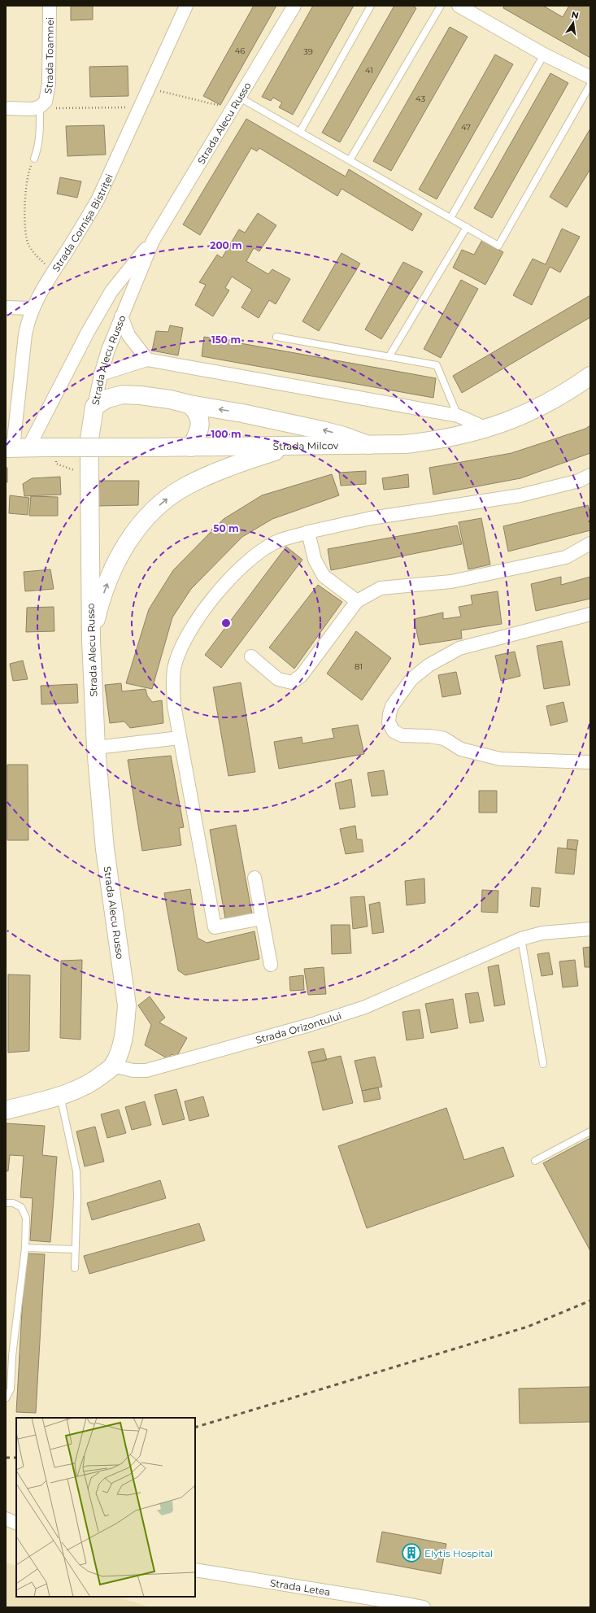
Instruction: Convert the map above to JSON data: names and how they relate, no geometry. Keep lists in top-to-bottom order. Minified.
{"streets":{"street":["Strada Toamnei","Strada Alecu Russo","Strada Cornișa Bistriței","Strada Milcov","Strada Orizontului","Strada Letea"]},"crossings":[["Strada Alecu Russo","Strada Cornișa Bistriței"],["Strada Alecu Russo","Strada Milcov"],["Strada Alecu Russo","Strada Orizontului"],["Strada Cornișa Bistriței","Strada Milcov"]],"places":{"building":["Elytis Hospital"]},"house_numbers":["46","39","41","43","47","81"],"north":"top","rings":["200 m","150 m","100 m","50 m"]}
